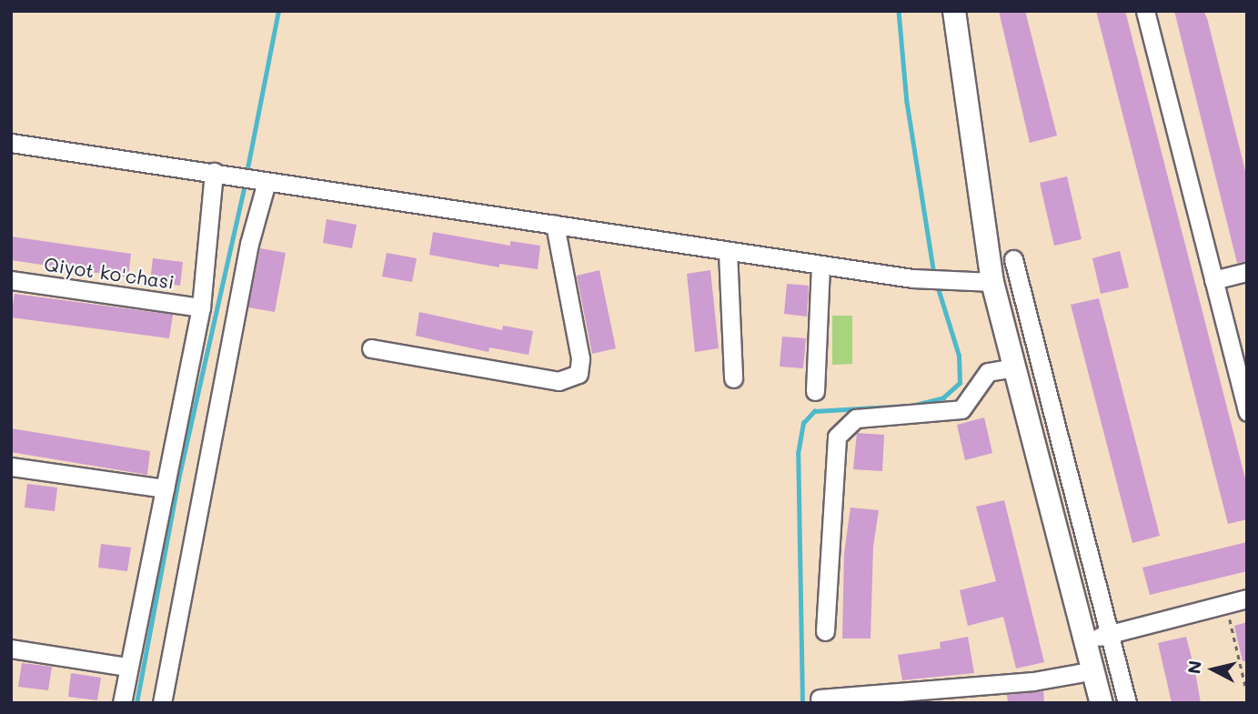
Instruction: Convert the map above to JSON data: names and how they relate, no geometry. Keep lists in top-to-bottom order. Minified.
{"streets":{"street":["Qiyot ko'chasi"]},"north":"left"}
